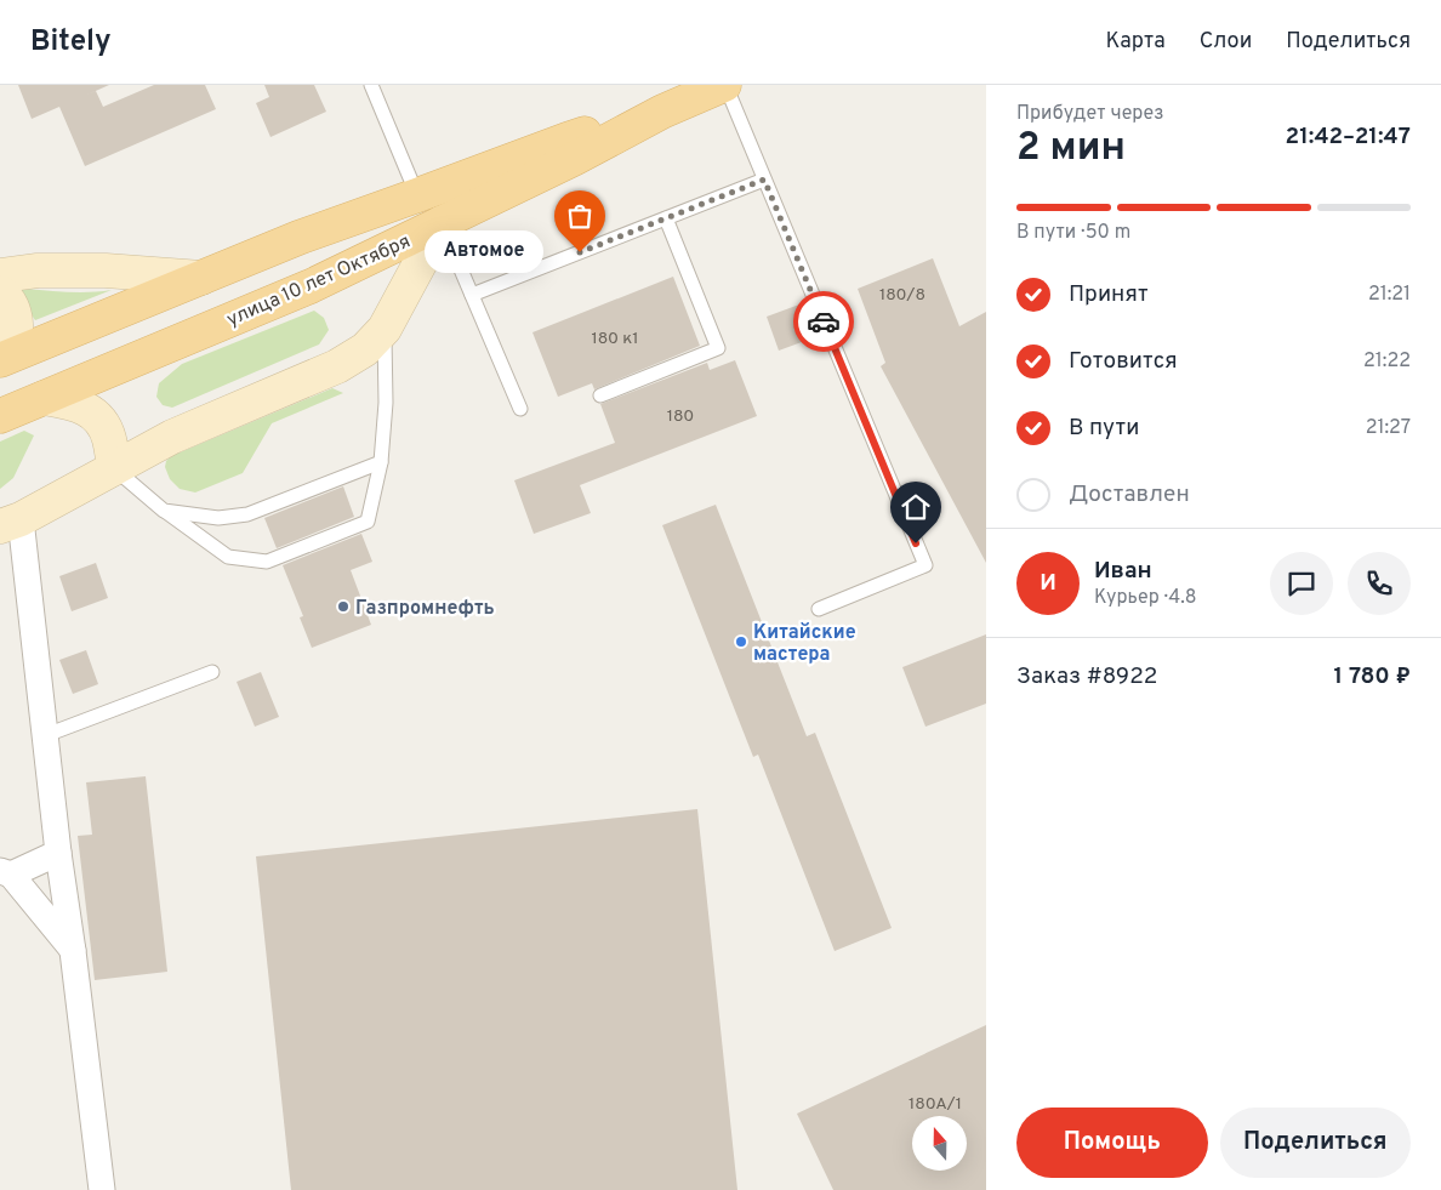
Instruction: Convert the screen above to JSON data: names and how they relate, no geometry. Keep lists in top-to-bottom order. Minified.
{"streets":{"main road":["улица 10 лет Октября"]},"places":["Автомое","Газпромнефть","Китайские мастера"],"house_numbers":["180/8","180 к1","180","180А/1"],"north":"top","page":{"header":"Bitely","nav":["Карта","Слои","Поделиться"],"heading":["2 мин","Прибудет через","21:42–21:47"],"panel":["Иван","Курьер · 4.8","Заказ #8922","1 780 ₽"],"bar":"В пути · 50 m","bubble":"Автомое","list":[["Принят","21:21"],["Готовится","21:22"],["В пути","21:27"],"Доставлен"],"round":"И","buttons":["Помощь","Поделиться"]}}
